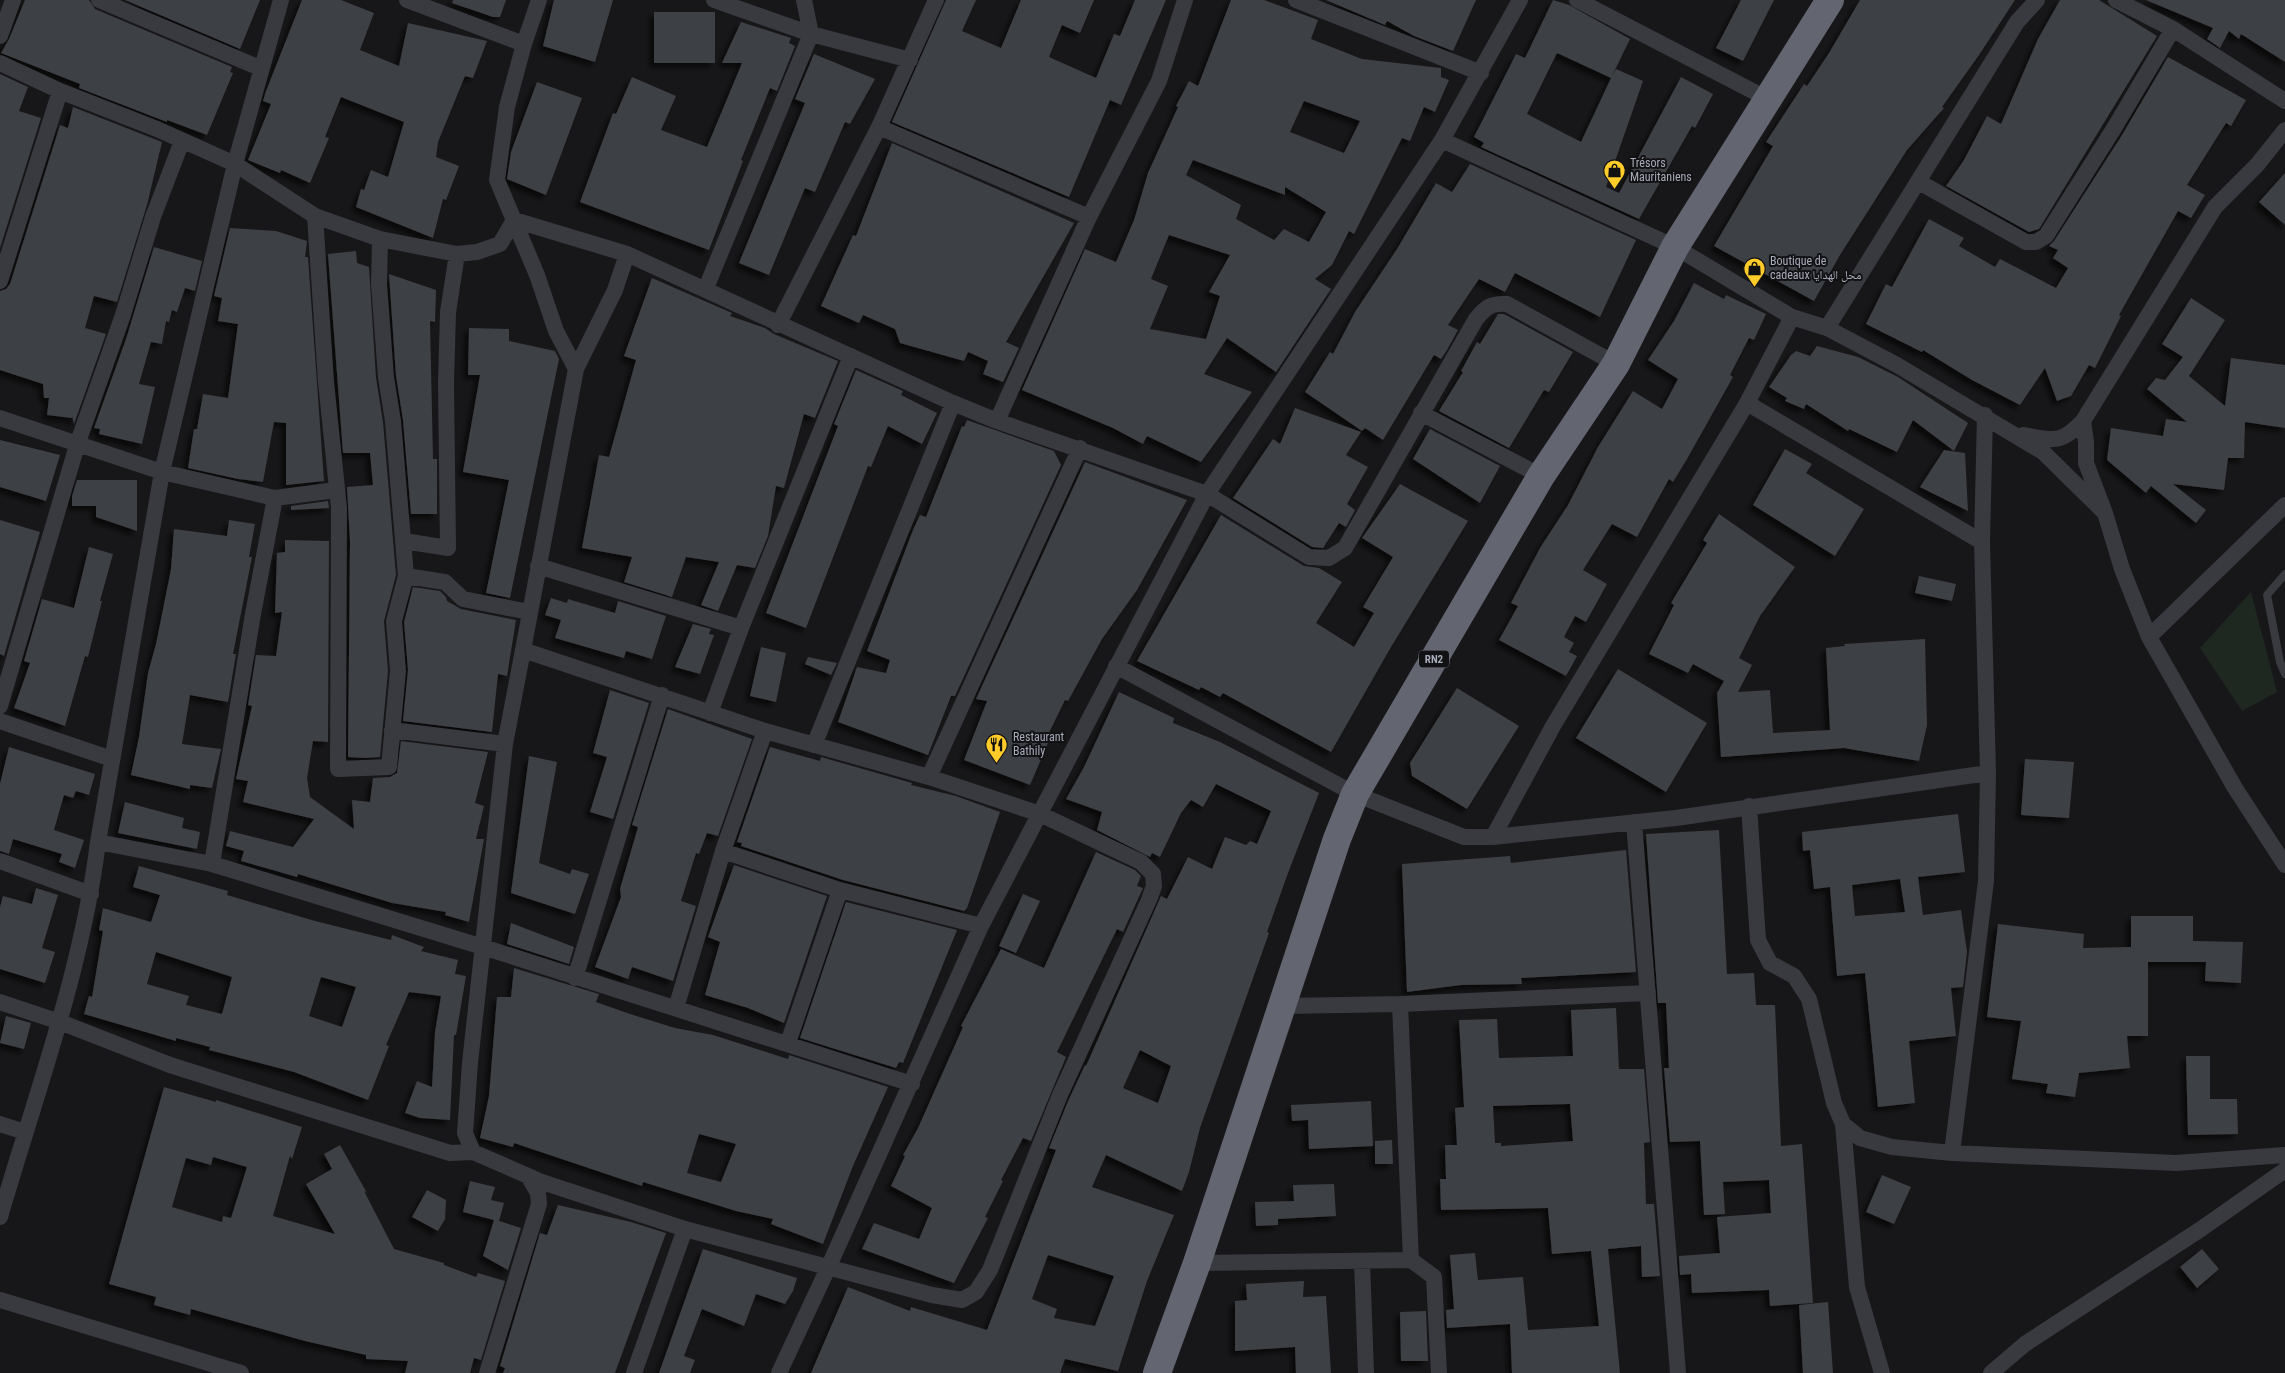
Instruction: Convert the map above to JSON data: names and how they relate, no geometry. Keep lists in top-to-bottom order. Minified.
{"streets":{"highway":["RN2"]},"places":{"shop":["Trésors Mauritaniens","Boutique de cadeaux محل الهدايا"],"restaurant":["Restaurant Bathily"]}}
